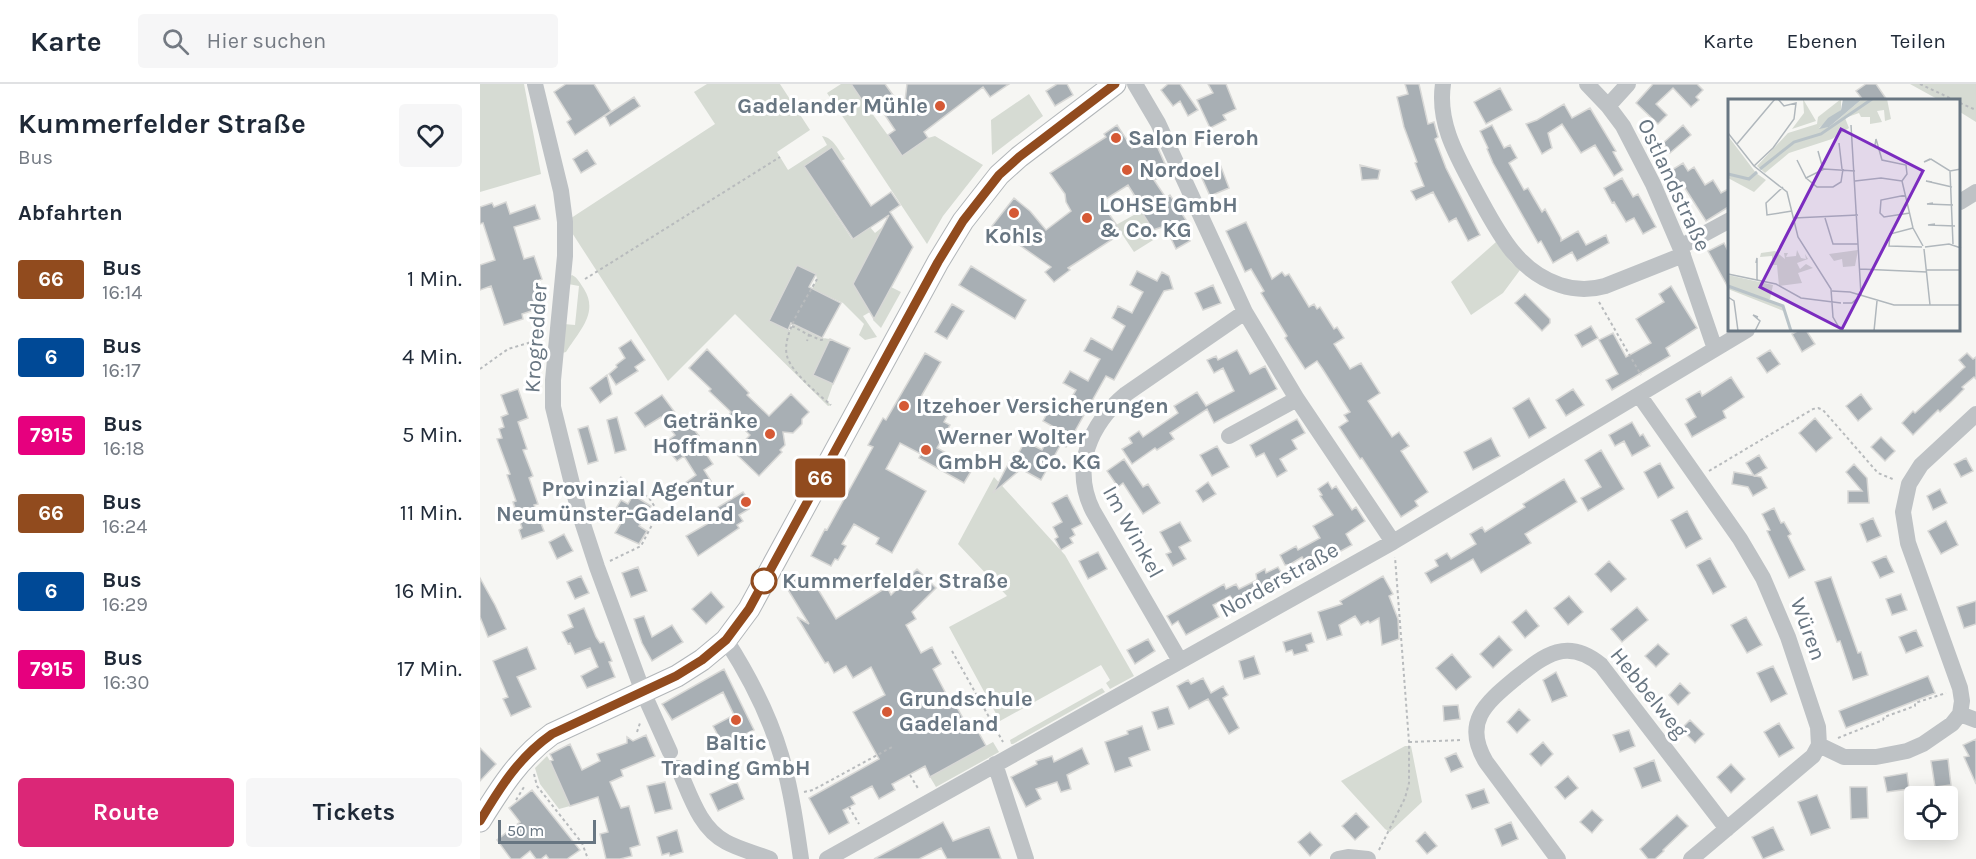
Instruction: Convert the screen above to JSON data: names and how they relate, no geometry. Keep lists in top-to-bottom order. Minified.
{"streets":{"street":["Ostlandstraße","Krogredder","Im Winkel","Norderstraße","Würen","Hebbelweg"]},"crossings":[["Ostlandstraße","Norderstraße"],["Im Winkel","Norderstraße"],["Norderstraße","Würen"]],"places":["Gadelander Mühle","Salon Fieroh","Nordoel","Kohls","LOHSE GmbH & Co. KG","Itzehoer Versicherungen","Getränke Hoffmann","Werner Wolter GmbH & Co. KG","Provinzial Agentur Neumünster-Gadeland","Kummerfelder Straße","Grundschule Gadeland","Baltic Trading GmbH"],"lines":["bus line 66"],"scale_bar":"50 m","page":{"header":"Karte","search":"Hier suchen","nav":["Karte","Ebenen","Teilen"],"heading":[["Kummerfelder Straße","Bus"],"Abfahrten"],"on_map":"66","list":[{"mark":"66","name":"Bus","note":"16:14","value":"1 Min."},{"mark":"6","name":"Bus","note":"16:17","value":"4 Min."},{"mark":"7915","name":"Bus","note":"16:18","value":"5 Min."},{"mark":"66","name":"Bus","note":"16:24","value":"11 Min."},{"mark":"6","name":"Bus","note":"16:29","value":"16 Min."},{"mark":"7915","name":"Bus","note":"16:30","value":"17 Min."}],"buttons":["Route","Tickets"],"scale":"50 m"}}
